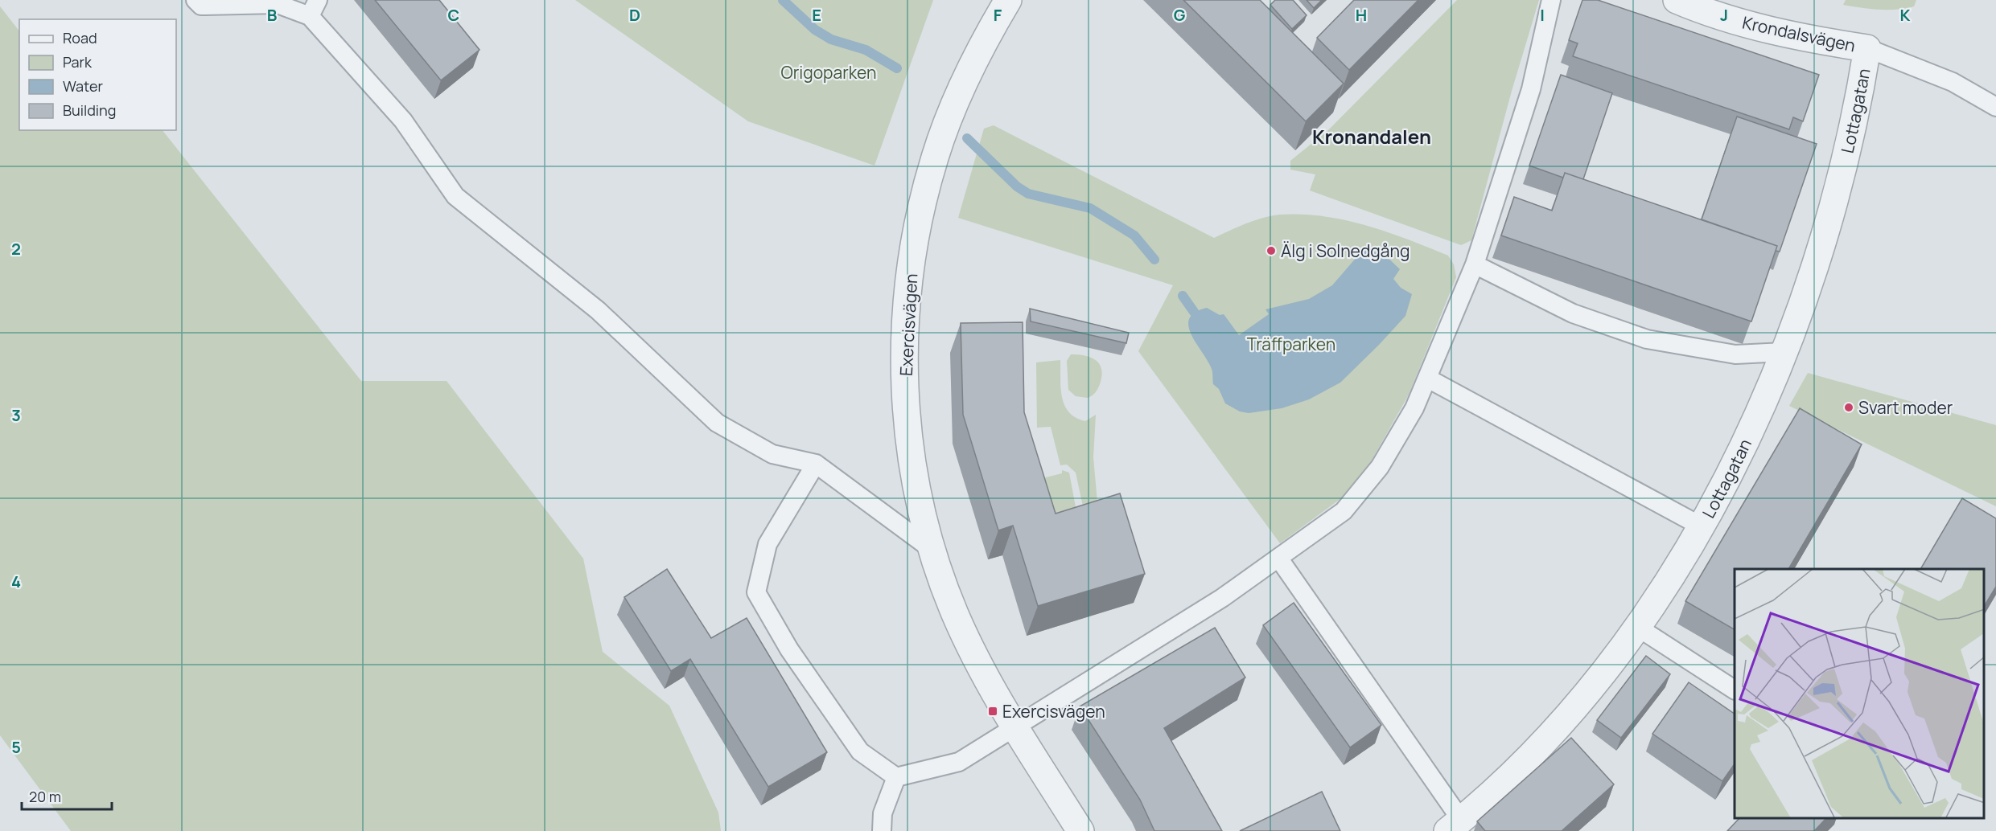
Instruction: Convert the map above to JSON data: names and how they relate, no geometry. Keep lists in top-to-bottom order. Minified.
{"streets":{"street":["Krondalsvägen","Lottagatan","Exercisvägen"]},"crossings":[["Krondalsvägen","Lottagatan"]],"districts":["Kronandalen"],"parks":["Origoparken","Träffparken"],"places":{"other":["Älg i Solnedgång","Svart moder"],"transit":["Exercisvägen"]},"legend":["Road","Park","Water","Building"],"scale_bar":"20 m","grid":{"columns":["B","C","D","E","F","G","H","I","J","K"],"rows":["2","3","4","5"]}}
